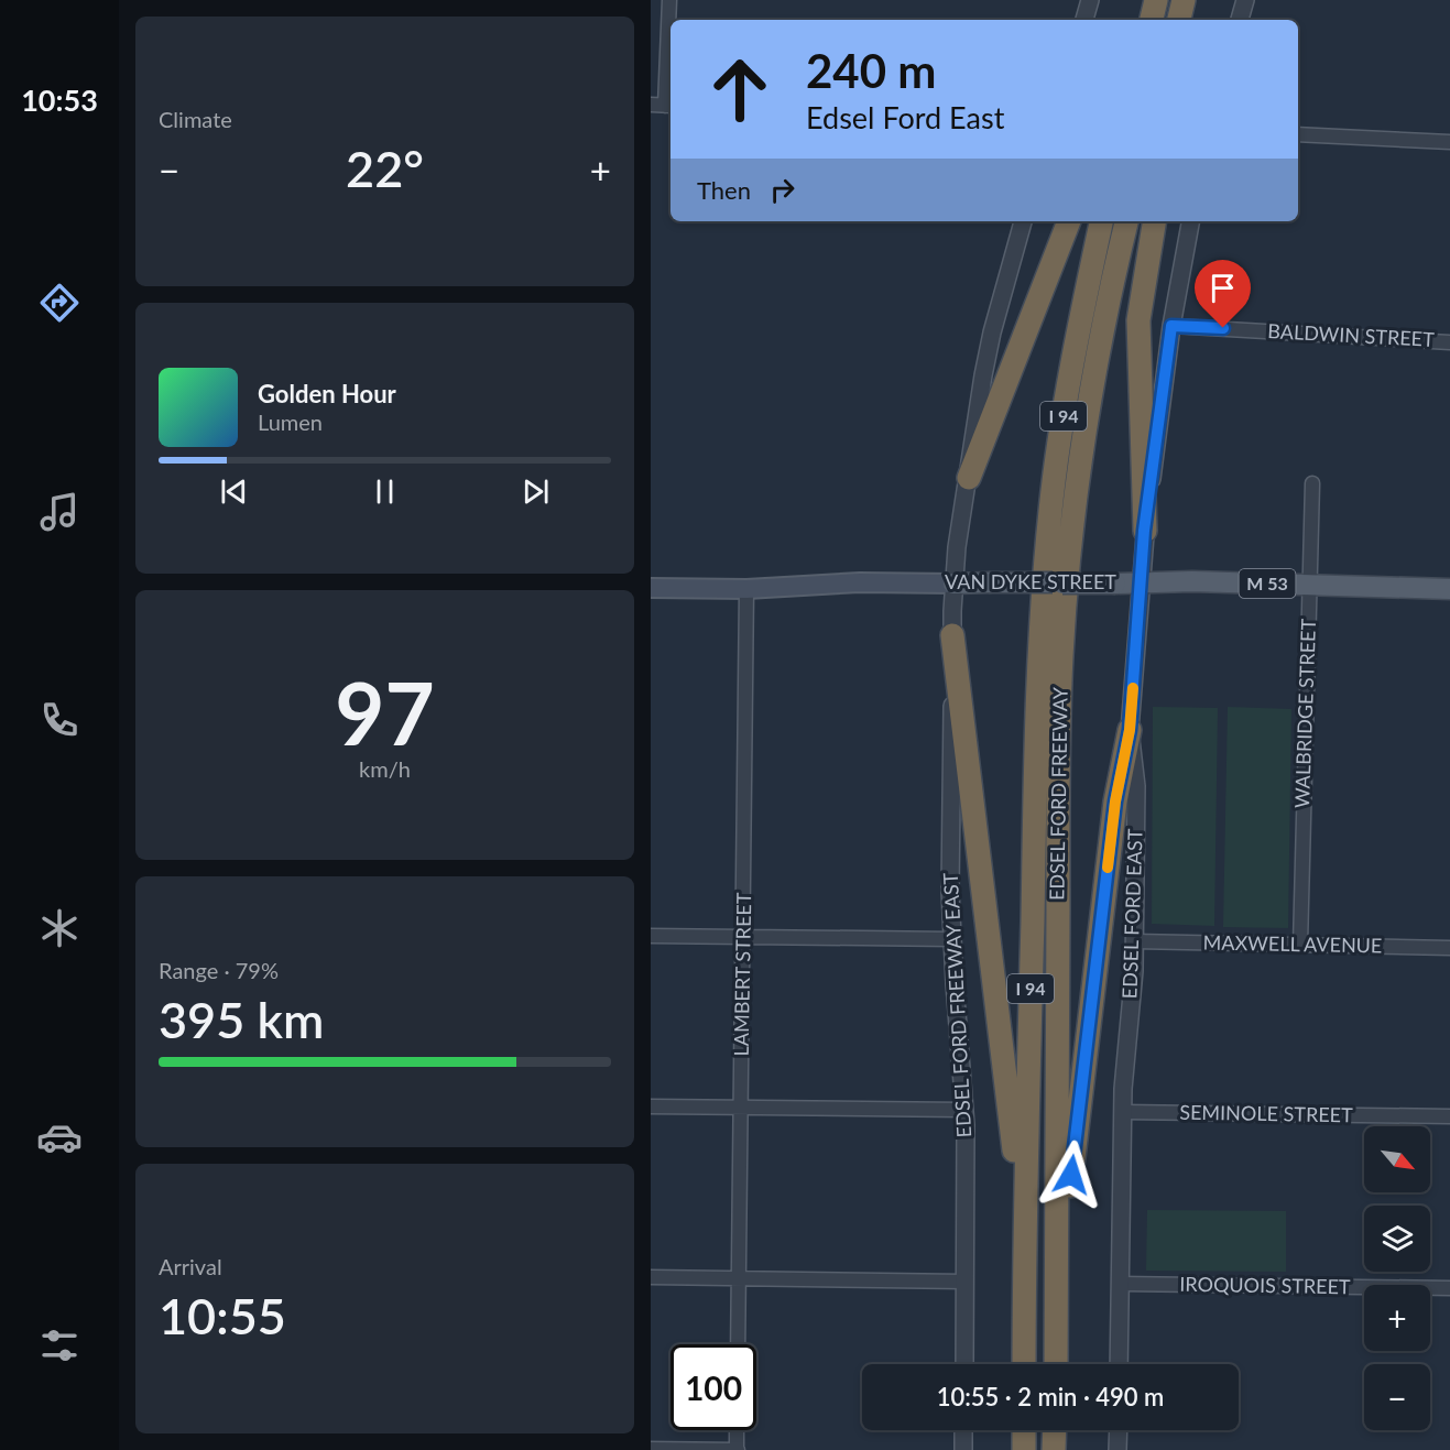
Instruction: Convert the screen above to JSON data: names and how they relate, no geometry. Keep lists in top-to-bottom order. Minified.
{"streets":{"highway":["I 94","EDSEL FORD FREEWAY"],"main road":["VAN DYKE STREET","M 53"],"street":["BALDWIN STREET","WALBRIDGE STREET","EDSEL FORD EAST","MAXWELL AVENUE","LAMBERT STREET","EDSEL FORD FREEWAY EAST","SEMINOLE STREET","IROQUOIS STREET"]},"crossings":[["BALDWIN STREET","EDSEL FORD EAST"],["VAN DYKE STREET","WALBRIDGE STREET"],["VAN DYKE STREET","EDSEL FORD EAST"],["VAN DYKE STREET","LAMBERT STREET"],["VAN DYKE STREET","EDSEL FORD FREEWAY EAST"],["WALBRIDGE STREET","MAXWELL AVENUE"],["EDSEL FORD EAST","MAXWELL AVENUE"],["EDSEL FORD EAST","SEMINOLE STREET"],["EDSEL FORD EAST","IROQUOIS STREET"]],"north":"bottom right","page":{"tabs":"10:53","tile":["Climate",["97","km/h"],["Range · 79%","395 km"],["Arrival","10:55"]],"turn":["240 m","Edsel Ford East"],"heat":["−","22°","+"],"then":"Then","song":["Golden Hour","Lumen"],"map_buttons":["+","−"],"limit":"100","trip":"10:55 · 2 min · 490 m"}}
